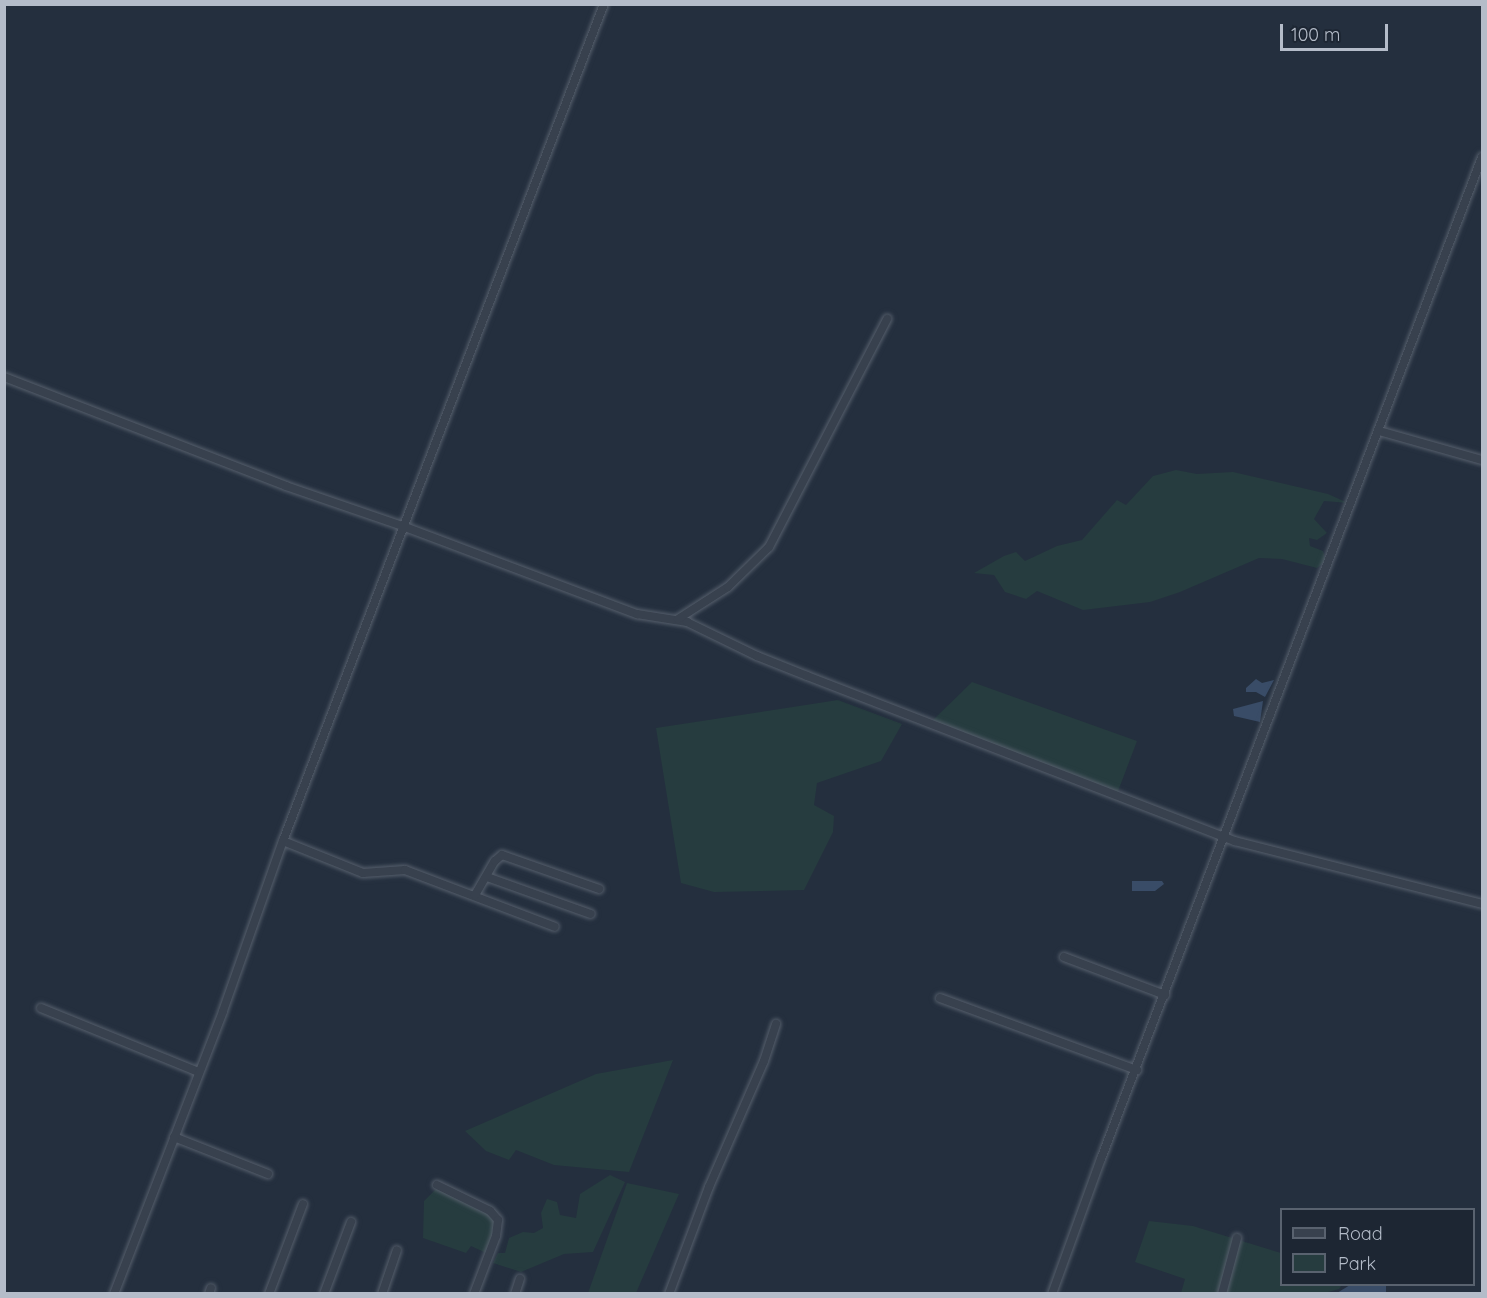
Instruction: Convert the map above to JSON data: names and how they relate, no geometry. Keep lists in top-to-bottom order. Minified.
{"legend":["Road","Park"],"scale_bar":"100 m"}
